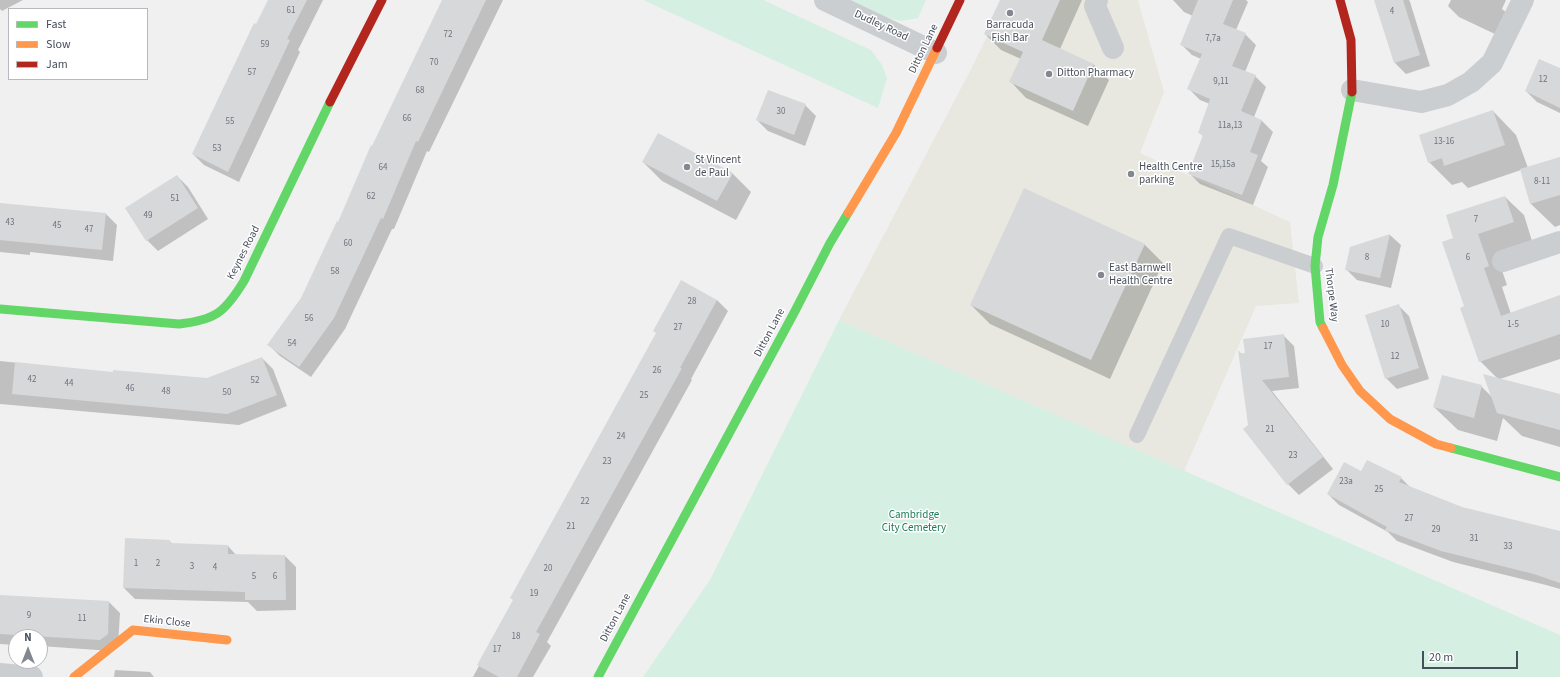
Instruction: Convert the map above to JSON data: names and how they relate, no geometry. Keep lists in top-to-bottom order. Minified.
{"streets":{"street":["Dudley Road","Ditton Lane","Keynes Road","Thorpe Way","Ekin Close"]},"crossings":[["Dudley Road","Ditton Lane"]],"parks":["Cambridge City Cemetery"],"places":["Barracuda Fish Bar","Ditton Pharmacy","St Vincent de Paul","Health Centre parking","East Barnwell Health Centre"],"house_numbers":["61","4","72","7,7a","59","70","57","12","9,11","68","30","66","55","11a,13","13-16","53","15,15a","64","8-11","62","51","49","7","43","45","47","60","8","6","58","28","56","10","1-5","27","54","17","12","26","42","52","44","46","48","50","25","21","24","23","23","23a","25","22","27","21","29","31","33","1","2","3","4","20","5","6","19","9","11","18","17"],"legend":["Fast","Slow","Jam"],"scale_bar":"20 m","north":"top"}
